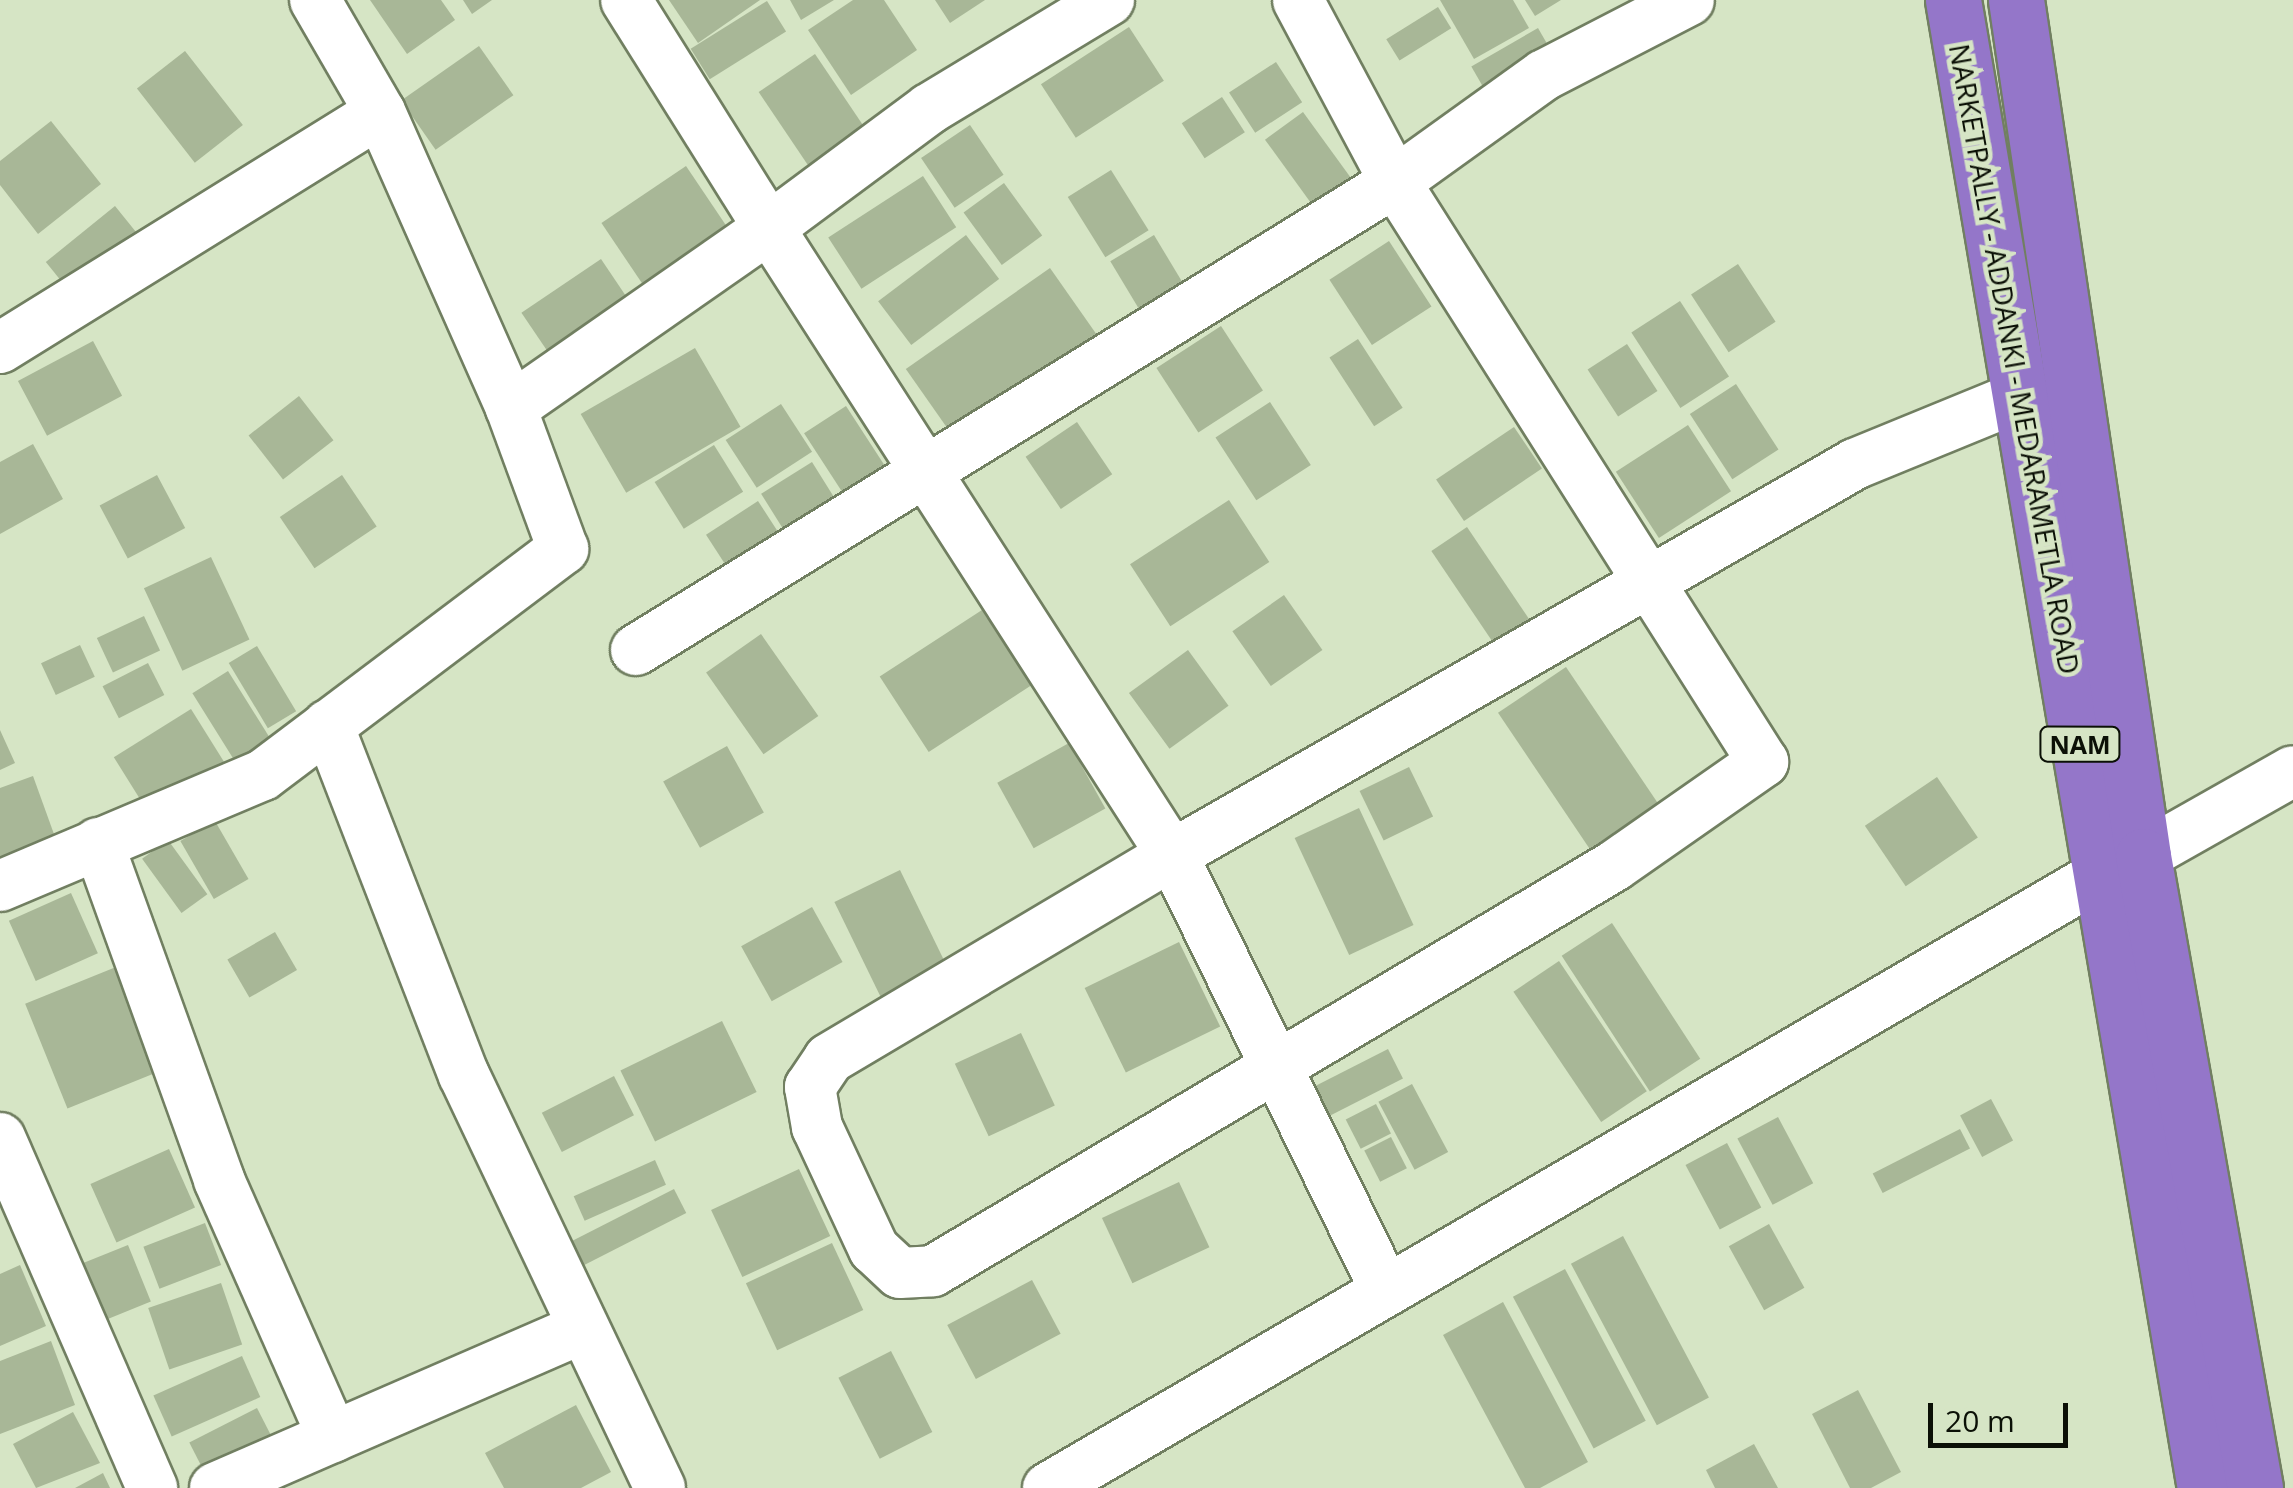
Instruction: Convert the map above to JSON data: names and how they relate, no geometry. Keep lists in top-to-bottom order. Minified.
{"streets":{"highway":["NARKETPALLY - ADDANKI - MEDARAMETLA ROAD","NAM"]},"scale_bar":"20 m"}
